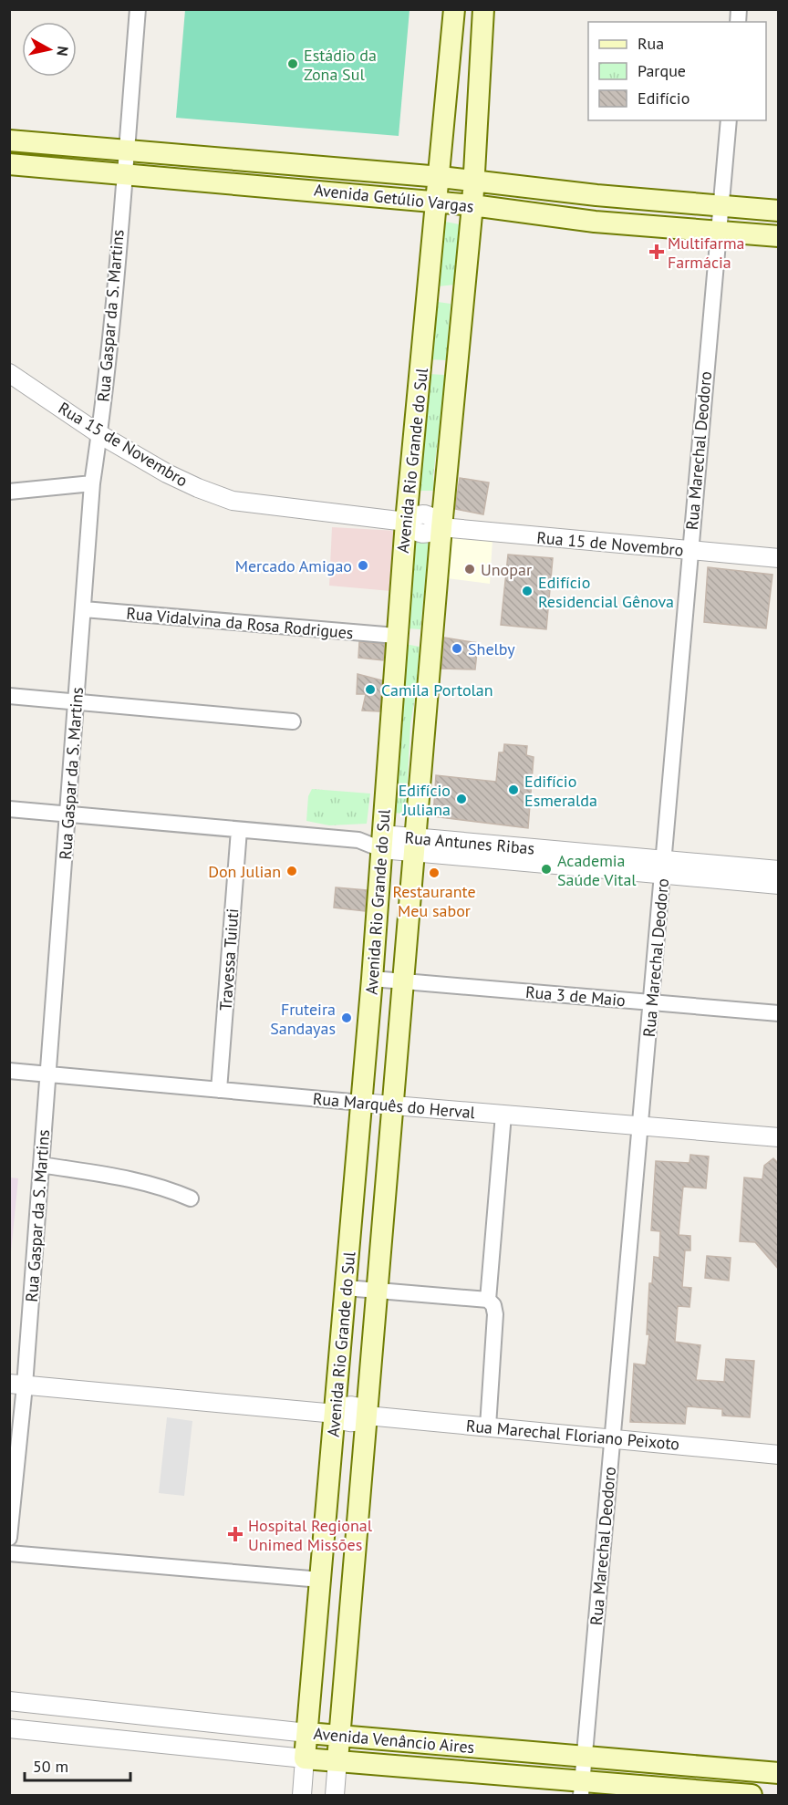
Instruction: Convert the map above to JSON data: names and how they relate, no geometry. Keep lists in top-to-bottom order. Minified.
{"streets":{"main road":["Avenida Getúlio Vargas","Avenida Rio Grande do Sul","Avenida Venâncio Aires"],"street":["Rua Gaspar da S. Martins","Rua 15 de Novembro","Rua Marechal Deodoro","Rua Vidalvina da Rosa Rodrigues","Rua Antunes Ribas","Travessa Tuiuti","Rua 3 de Maio","Rua Marquês do Herval","Rua Marechal Floriano Peixoto"]},"crossings":[["Avenida Getúlio Vargas","Rua Gaspar da S. Martins"],["Avenida Getúlio Vargas","Rua Marechal Deodoro"],["Avenida Getúlio Vargas","Avenida Rio Grande do Sul"],["Rua Gaspar da S. Martins","Rua 15 de Novembro"],["Rua Gaspar da S. Martins","Rua Vidalvina da Rosa Rodrigues"],["Rua Gaspar da S. Martins","Rua Antunes Ribas"],["Rua Gaspar da S. Martins","Rua Marquês do Herval"],["Rua Gaspar da S. Martins","Rua Marechal Floriano Peixoto"],["Rua 15 de Novembro","Rua Marechal Deodoro"],["Rua 15 de Novembro","Avenida Rio Grande do Sul"],["Rua Marechal Deodoro","Rua Antunes Ribas"],["Rua Marechal Deodoro","Rua 3 de Maio"],["Rua Marechal Deodoro","Rua Marquês do Herval"],["Rua Marechal Deodoro","Rua Marechal Floriano Peixoto"],["Rua Marechal Deodoro","Avenida Venâncio Aires"],["Avenida Rio Grande do Sul","Rua Vidalvina da Rosa Rodrigues"],["Avenida Rio Grande do Sul","Rua Antunes Ribas"],["Avenida Rio Grande do Sul","Rua 3 de Maio"],["Avenida Rio Grande do Sul","Rua Marquês do Herval"],["Avenida Rio Grande do Sul","Rua Marechal Floriano Peixoto"],["Avenida Rio Grande do Sul","Avenida Venâncio Aires"],["Rua Antunes Ribas","Travessa Tuiuti"],["Travessa Tuiuti","Rua Marquês do Herval"]],"places":{"other":["Estádio da Zona Sul","Mercado Amigao","Unopar","Edifício Residencial Gênova","Shelby","Camila Portolan","Edifício Esmeralda","Edifício Juliana","Academia Saúde Vital","Don Julian","Restaurante Meu sabor","Fruteira Sandayas"],"health":["Multifarma Farmácia","Hospital Regional Unimed Missões"]},"legend":["Rua","Parque","Edifício"],"scale_bar":"50 m","north":"right"}
